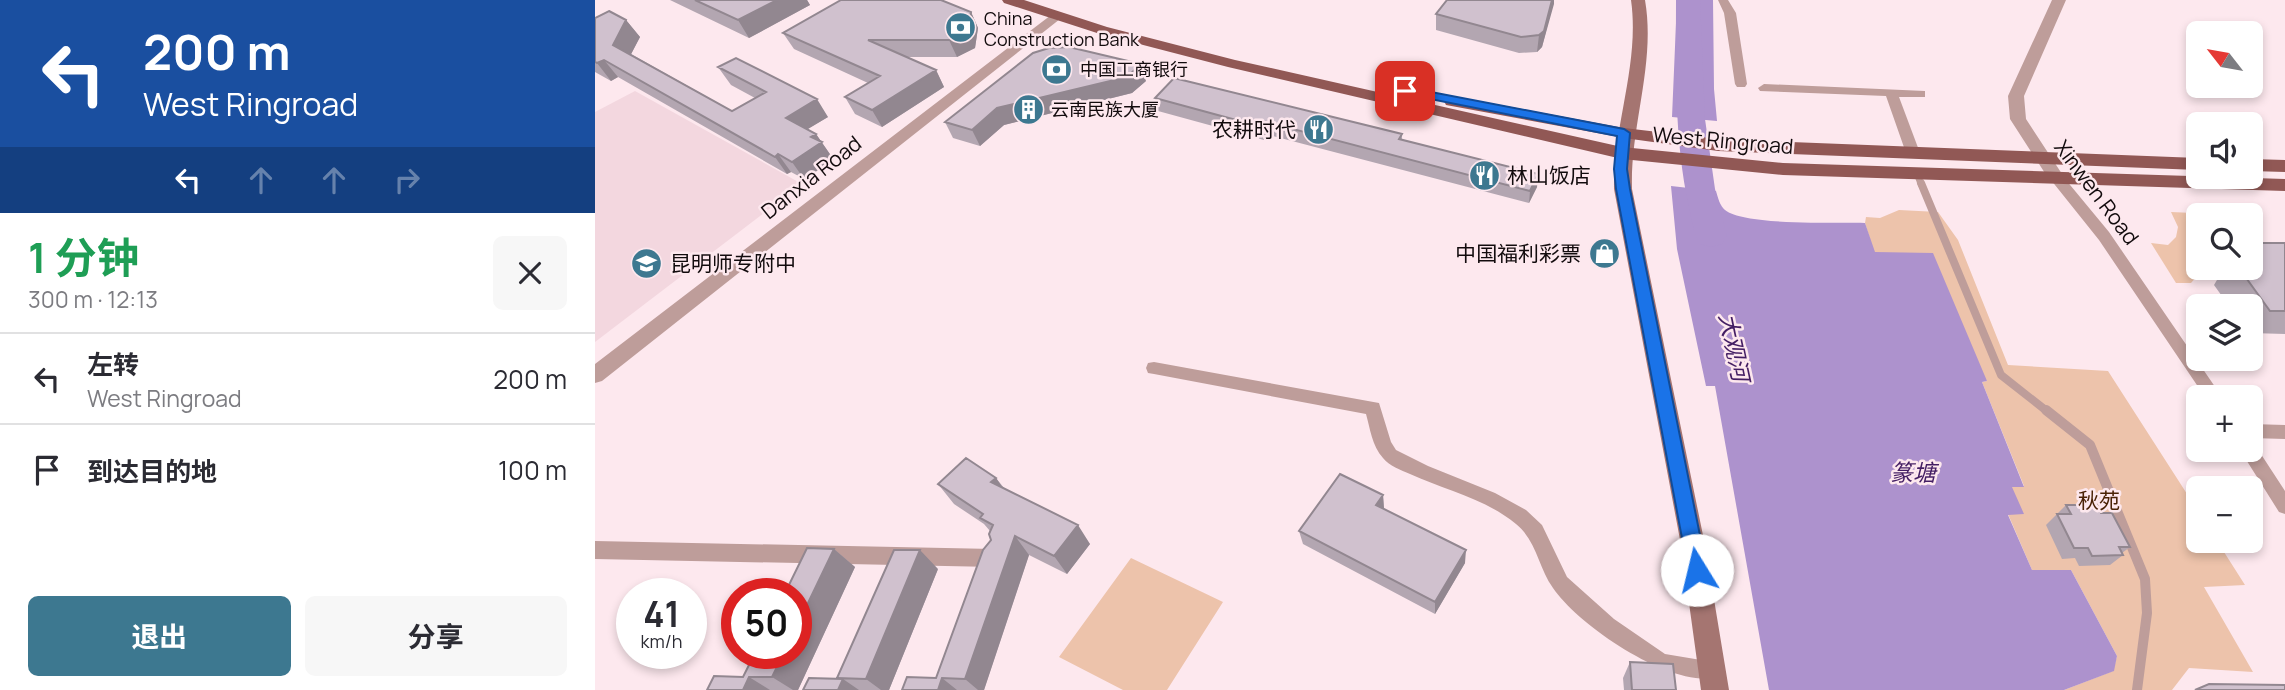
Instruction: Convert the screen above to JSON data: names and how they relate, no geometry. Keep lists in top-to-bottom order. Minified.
{"streets":{"main road":["West Ringroad"],"street":["Danxia Road","Xinwen Road"]},"crossings":[["West Ringroad","Danxia Road"],["West Ringroad","Xinwen Road"]],"water":["大观河","篆塘"],"parks":["秋苑"],"places":{"bank":["China Construction Bank","中国工商银行"],"building":["云南民族大厦"],"restaurant":["农耕时代","林山饭店"],"shop":["中国福利彩票"],"school or university":["昆明师专附中"]},"north":"top left","page":{"turn":["200 m","West Ringroad"],"map_buttons":["+","−"],"heading":["1 分钟","300 m · 12:13"],"list":[{"name":"左转","note":"West Ringroad","value":"200 m"},{"name":"到达目的地","value":"100 m"}],"speed":"41 km/h","limit":"50","buttons":["退出","分享"]}}
